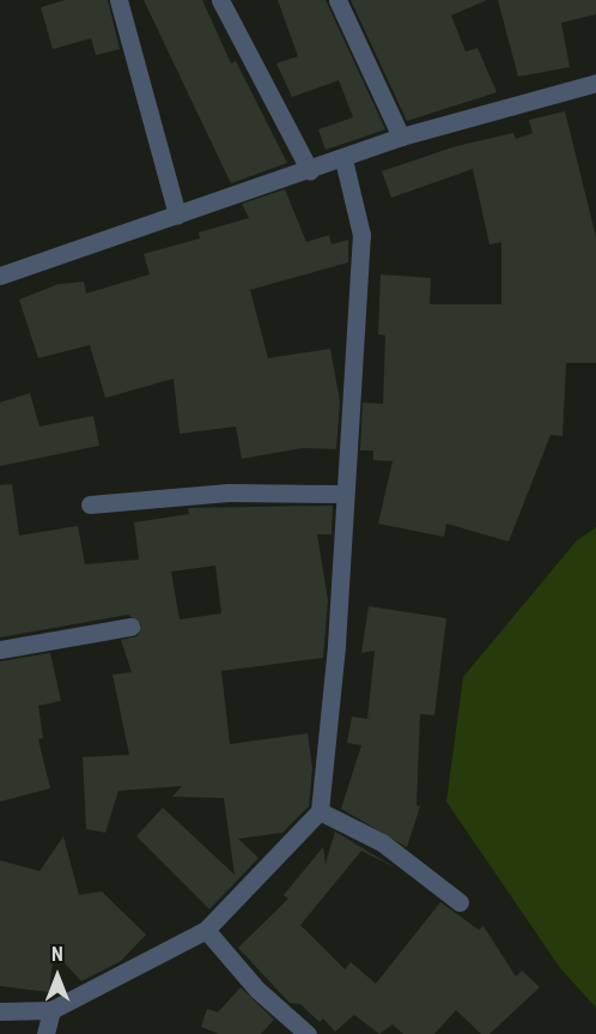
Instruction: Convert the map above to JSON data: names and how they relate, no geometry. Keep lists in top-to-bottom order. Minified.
{"north":"top"}
